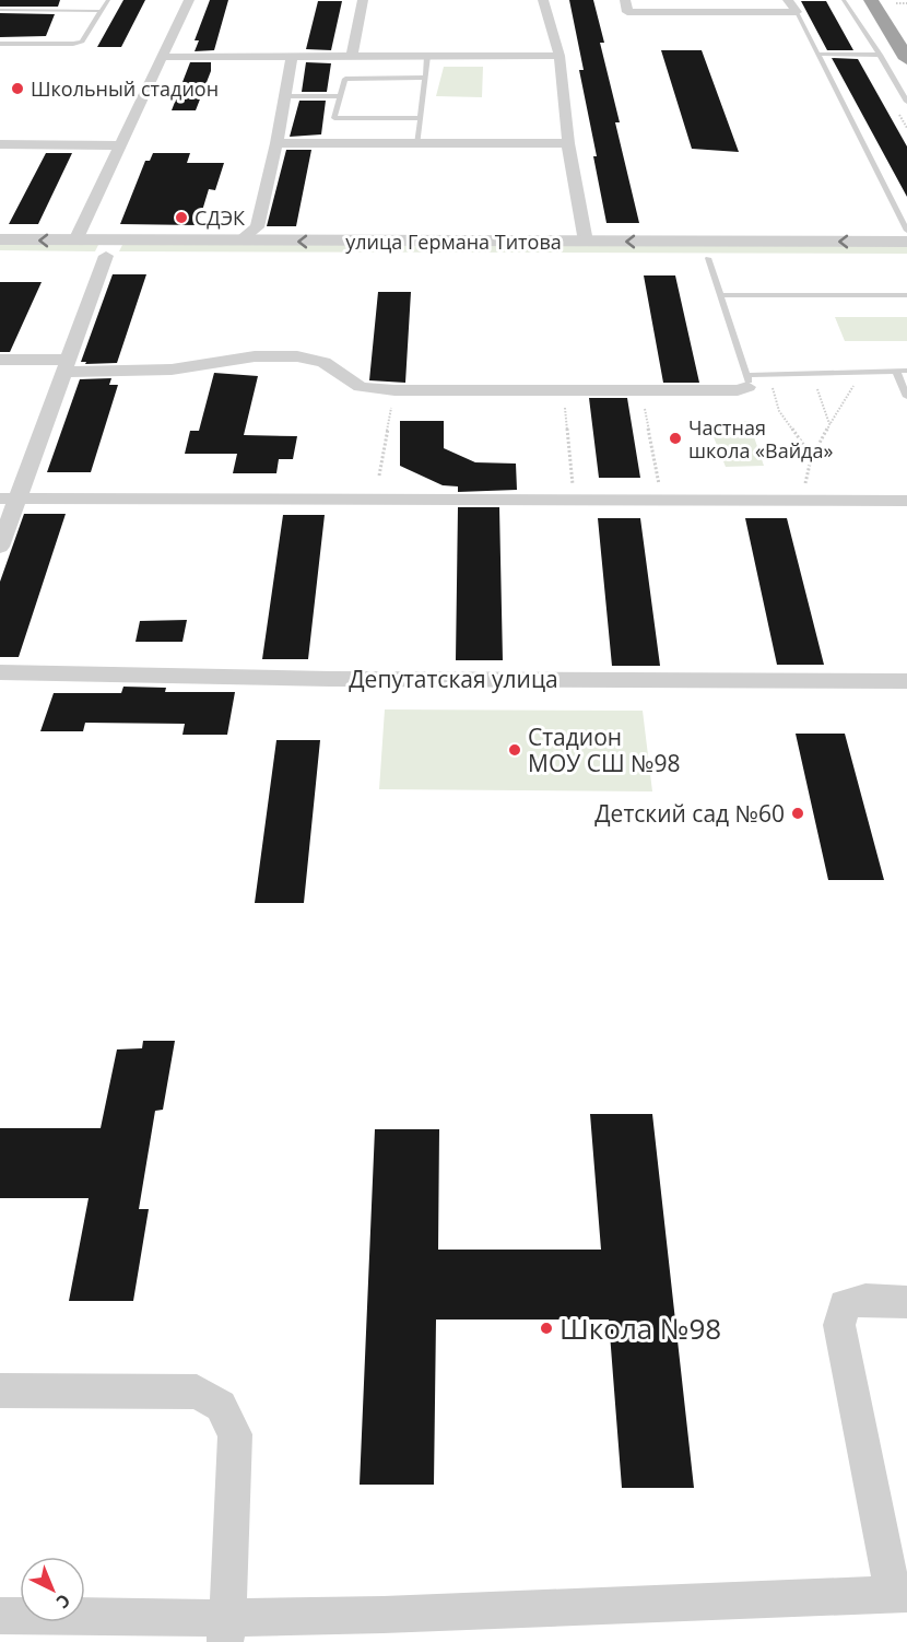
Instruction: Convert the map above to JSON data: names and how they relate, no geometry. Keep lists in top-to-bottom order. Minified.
{"streets":{"street":["улица Германа Титова","Депутатская улица"]},"places":["Школьный стадион","СДЭК","Частная школа «Вайда»","Стадион МОУ СШ №98","Детский сад №60","Школа №98"],"north":"bottom right"}
